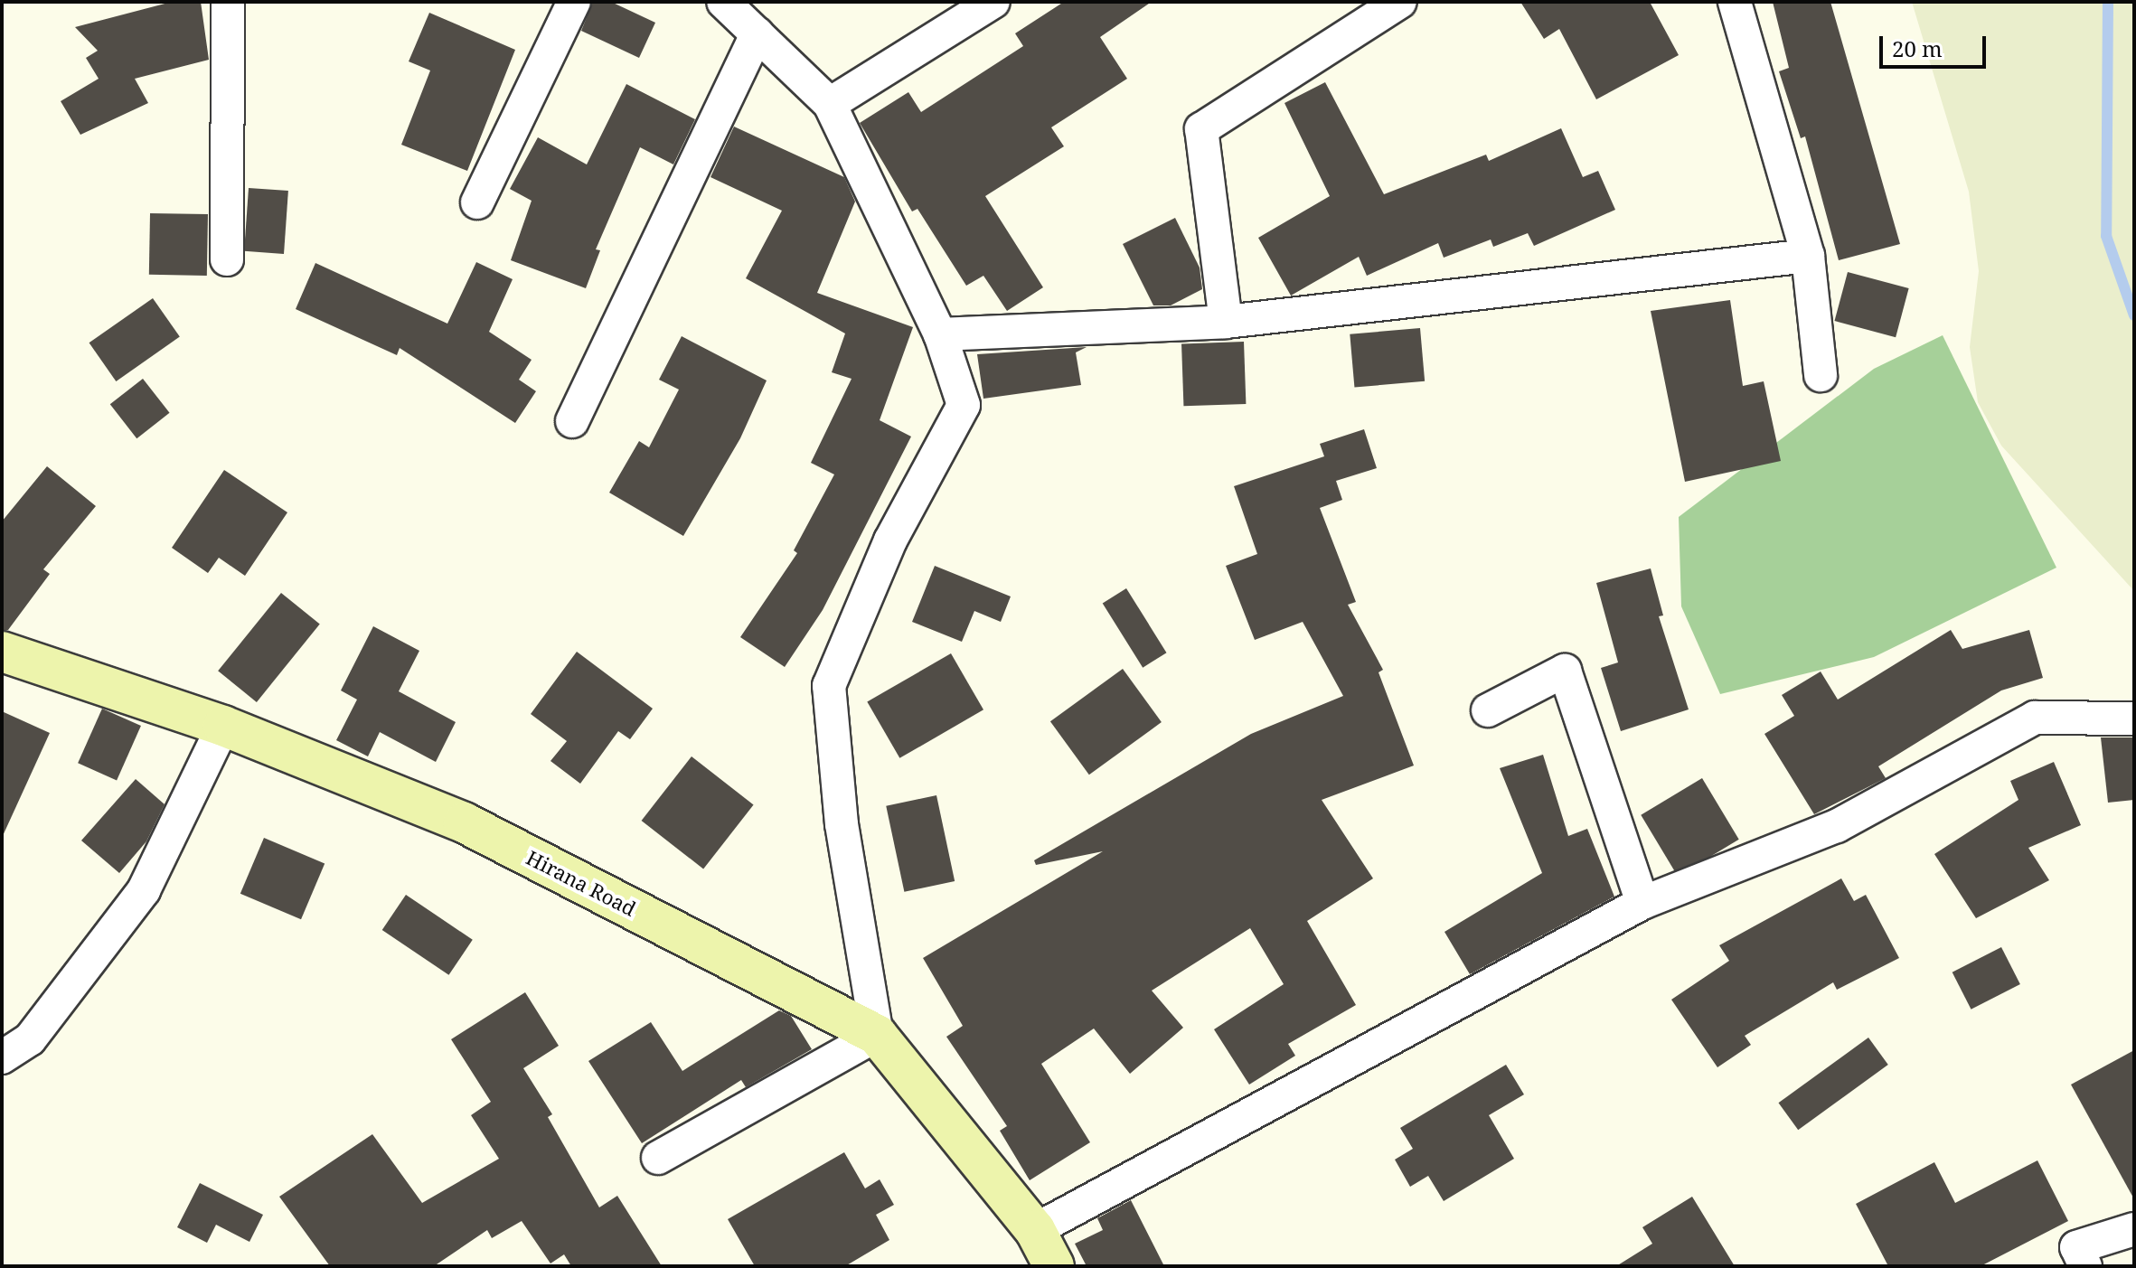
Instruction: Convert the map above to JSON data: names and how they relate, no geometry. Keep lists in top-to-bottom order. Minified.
{"streets":{"street":["Hirana Road"]},"scale_bar":"20 m"}
